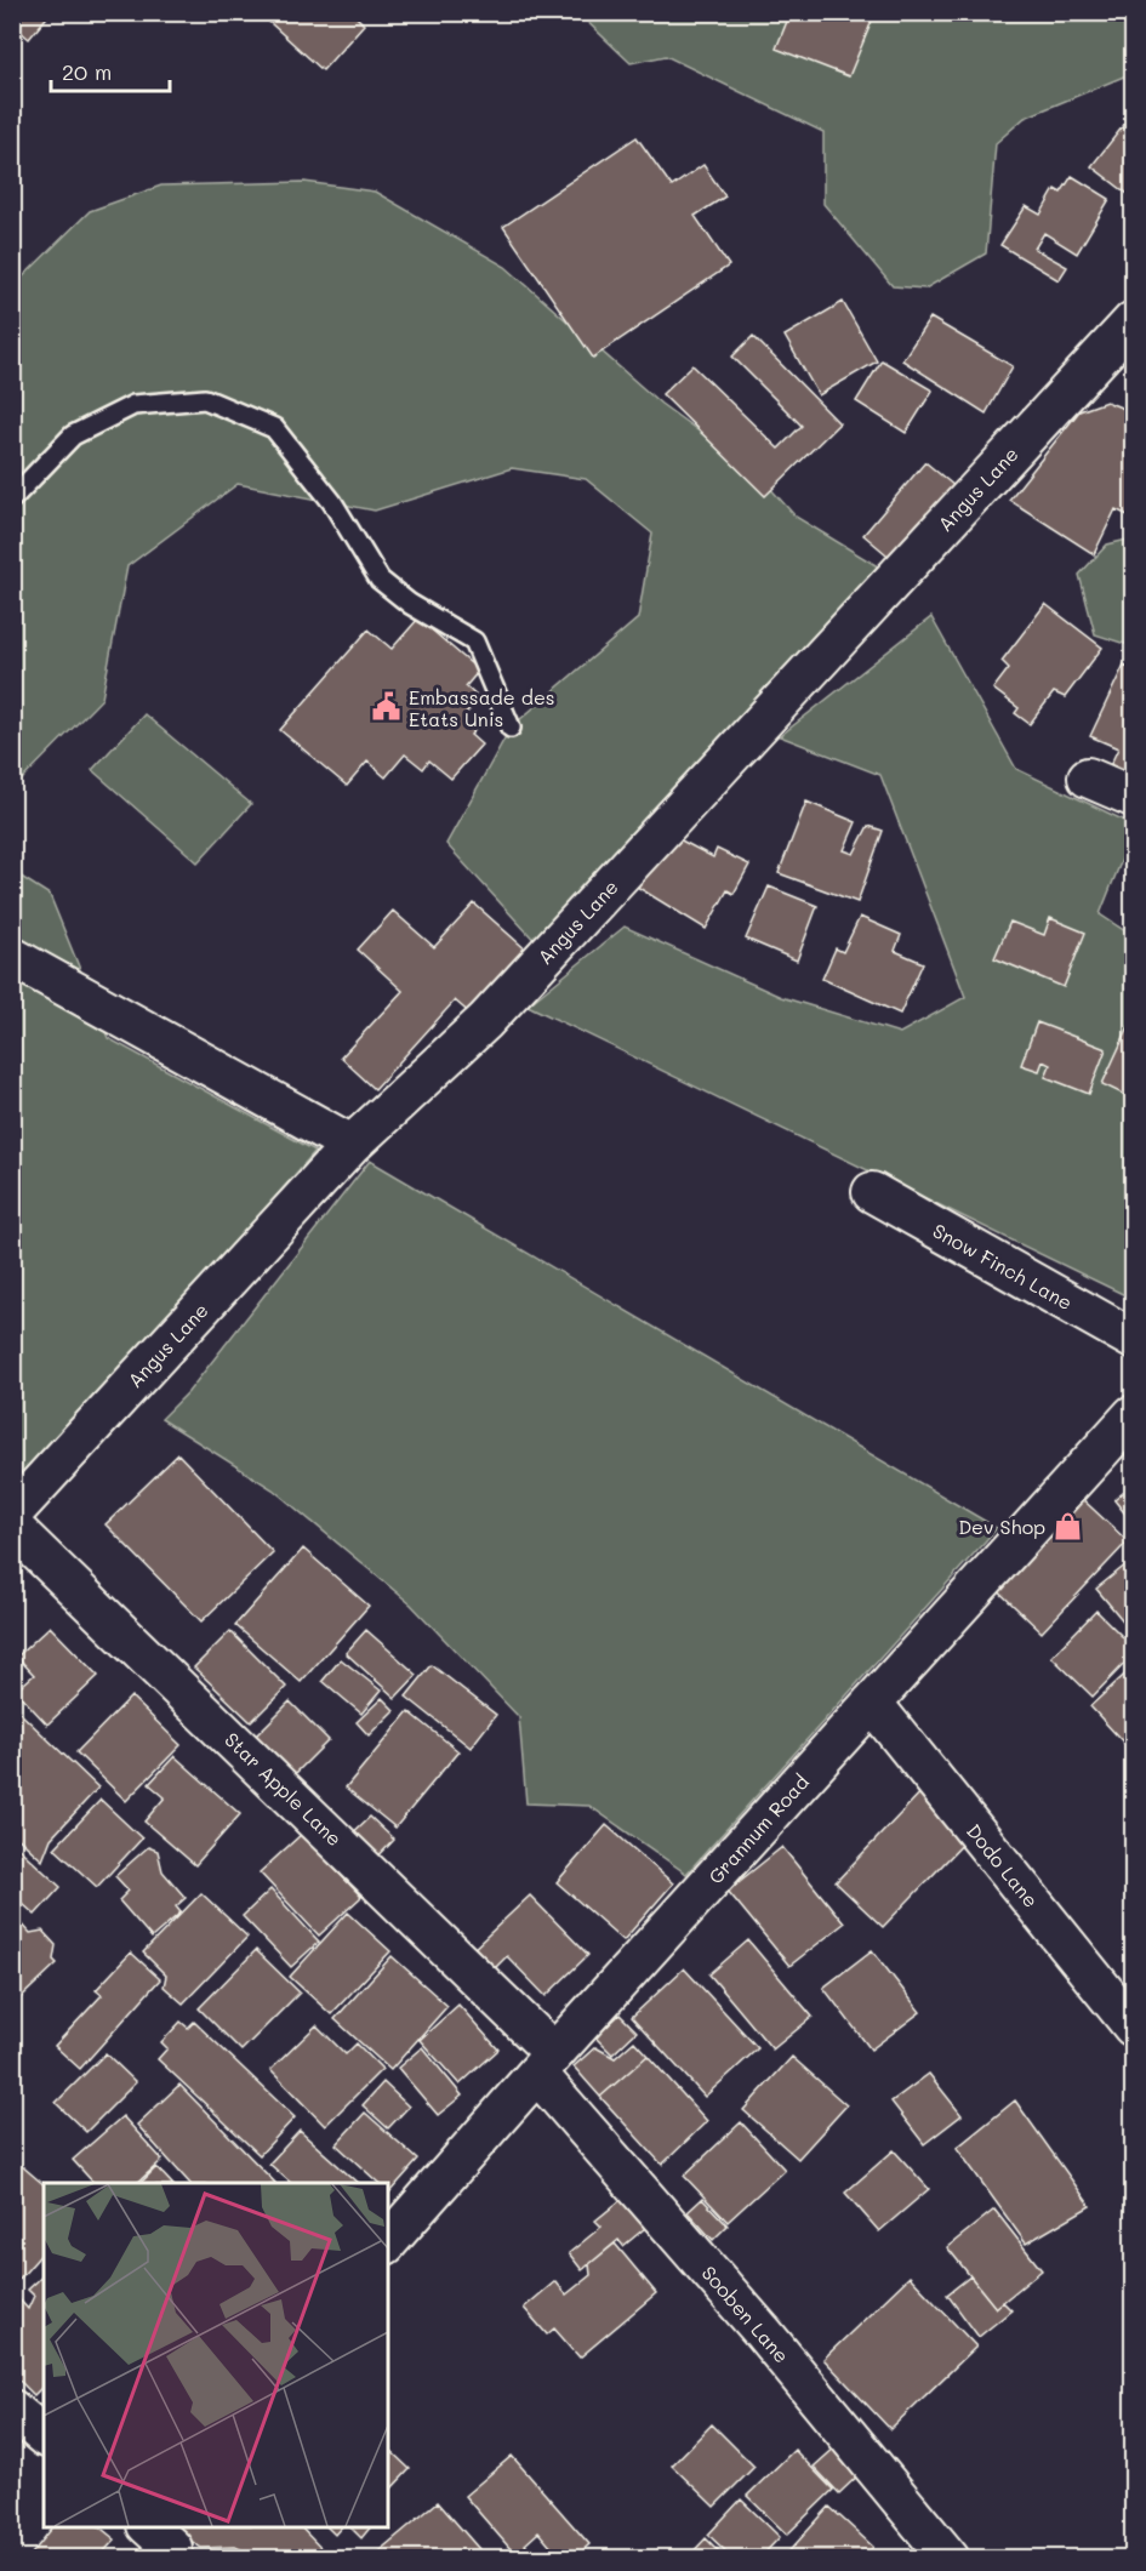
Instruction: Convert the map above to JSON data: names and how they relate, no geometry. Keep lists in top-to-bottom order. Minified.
{"streets":{"street":["Angus Lane","Snow Finch Lane","Star Apple Lane","Grannum Road","Dodo Lane","Sooben Lane"]},"crossings":[["Star Apple Lane","Grannum Road"],["Star Apple Lane","Sooben Lane"],["Grannum Road","Dodo Lane"],["Grannum Road","Sooben Lane"]],"places":{"public building":["Embassade des Etats Unis"],"shop":["Dev Shop"]},"scale_bar":"20 m"}
